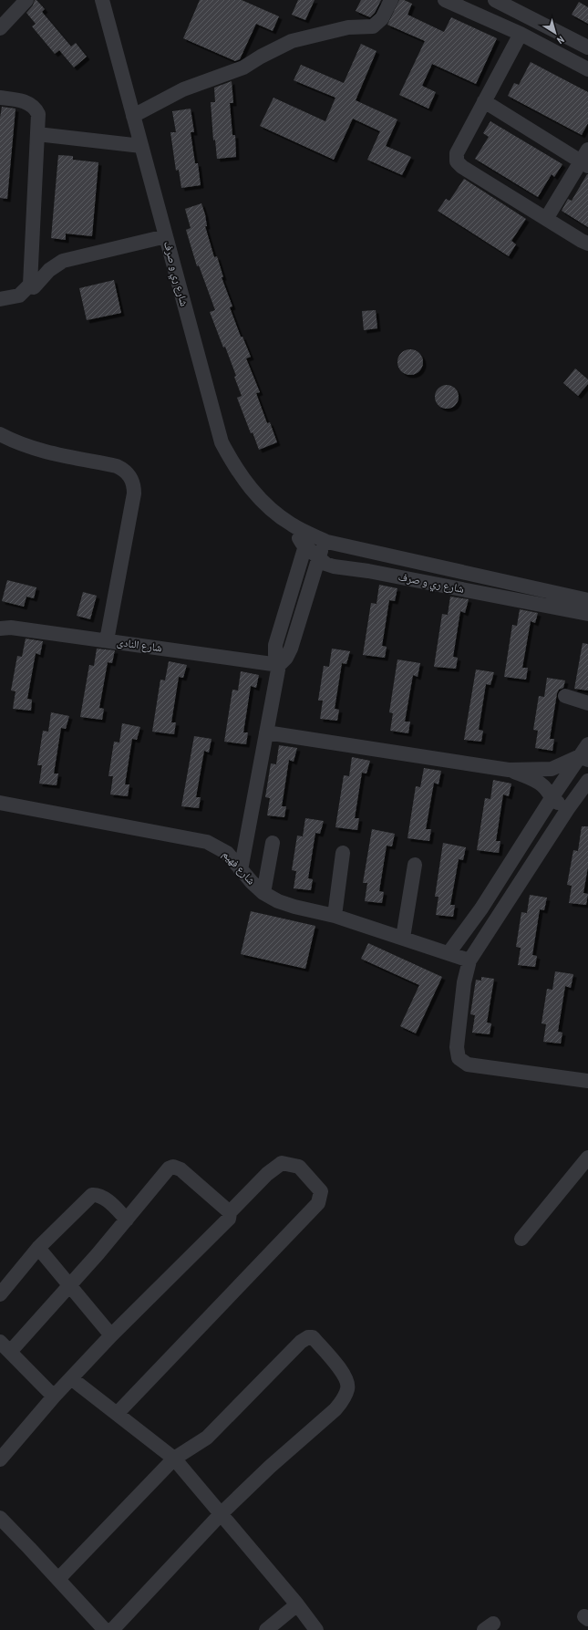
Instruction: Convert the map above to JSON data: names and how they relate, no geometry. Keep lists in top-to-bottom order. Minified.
{"streets":{"street":["شارع ري و صرف","شارع النادى","شارع فهيم"]},"north":"bottom right"}
